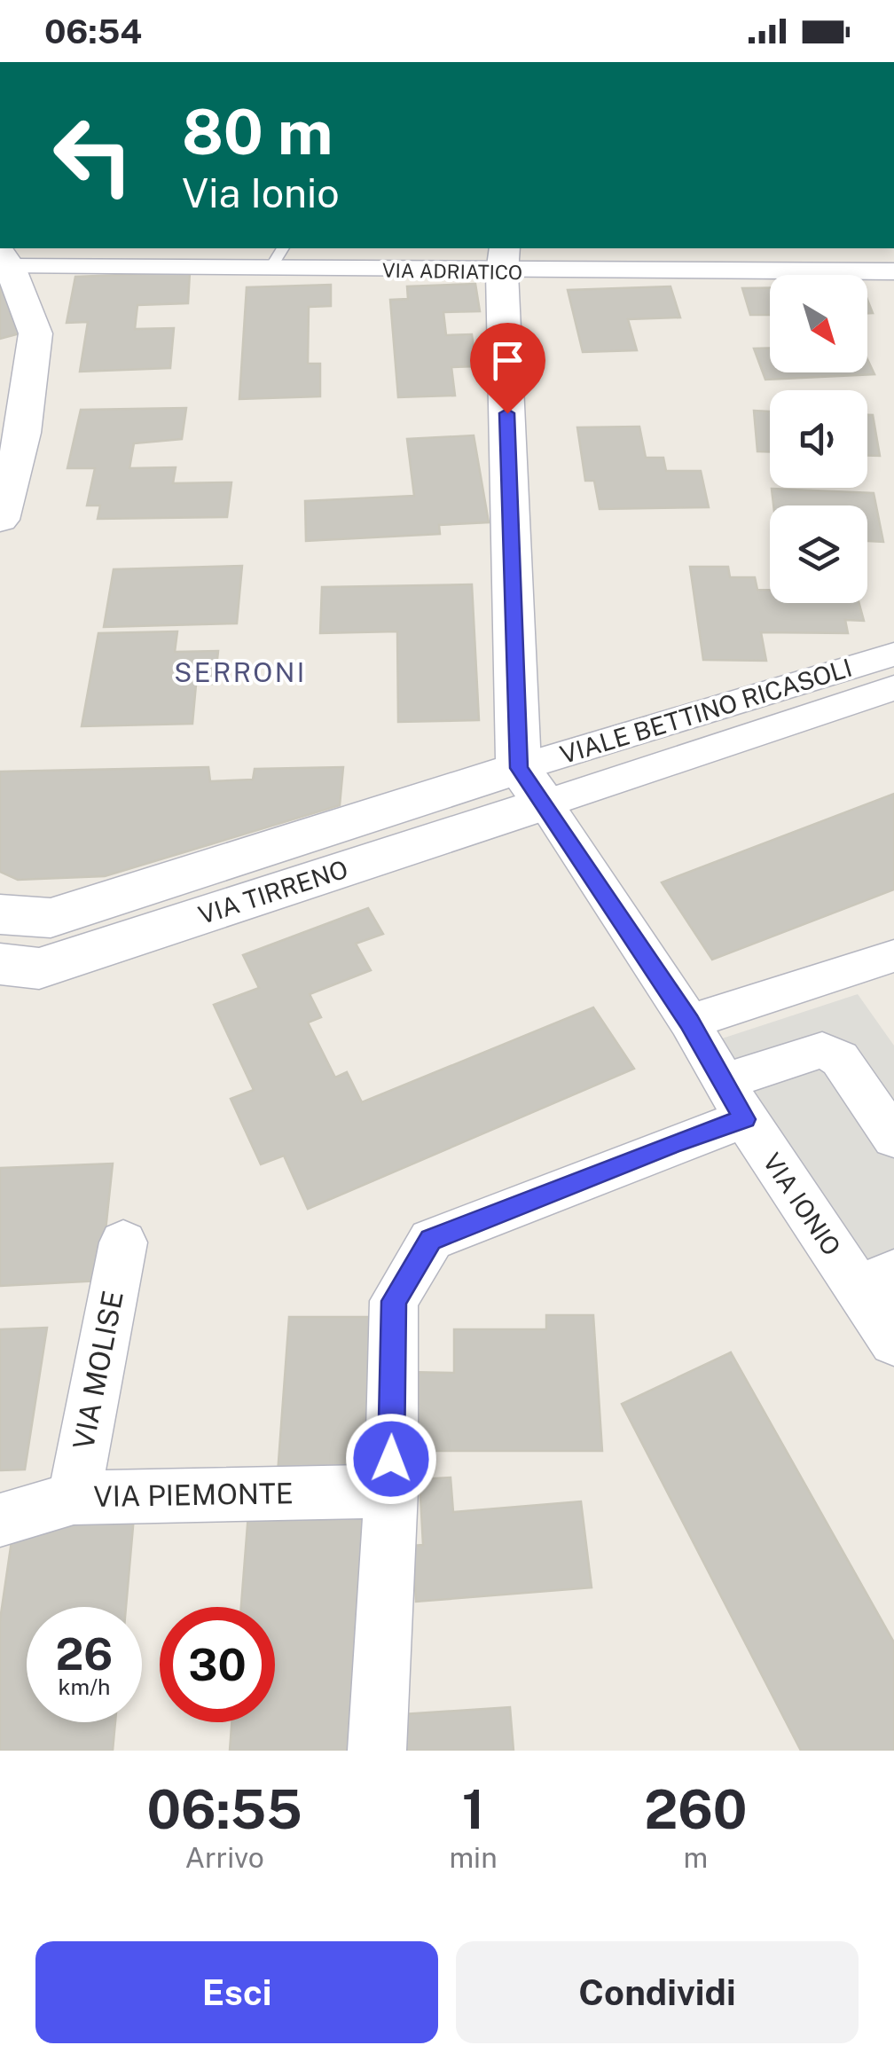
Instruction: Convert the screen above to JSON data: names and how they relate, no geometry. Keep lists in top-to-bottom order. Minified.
{"streets":{"street":["VIA ADRIATICO","VIALE BETTINO RICASOLI","VIA TIRRENO","VIA IONIO","VIA MOLISE","VIA PIEMONTE"]},"crossings":[["VIALE BETTINO RICASOLI","VIA TIRRENO"],["VIALE BETTINO RICASOLI","VIA IONIO"],["VIA TIRRENO","VIA IONIO"],["VIA MOLISE","VIA PIEMONTE"]],"districts":["SERRONI"],"north":"bottom right","page":{"status":"06:54","turn":["80 m","Via Ionio"],"speed":"26 km/h","limit":"30","eta":["06:55","Arrivo","1","min","260","m"],"buttons":["Esci","Condividi"]}}
